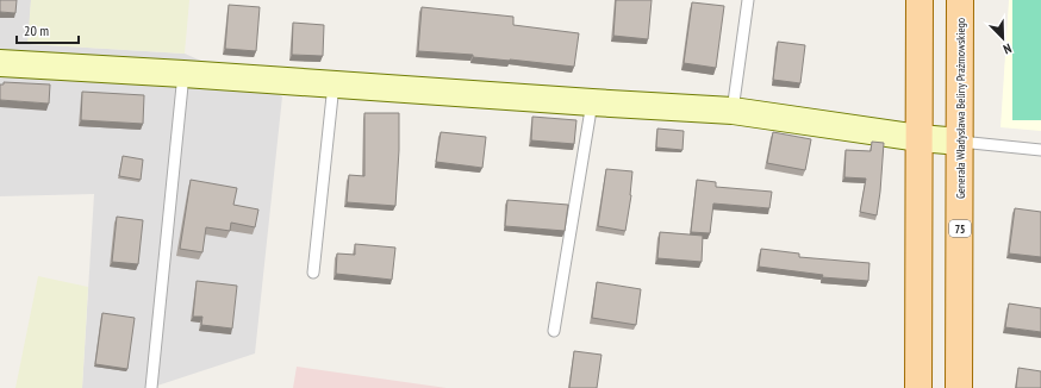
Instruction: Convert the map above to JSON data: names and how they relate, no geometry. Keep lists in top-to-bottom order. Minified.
{"streets":{"main road":["Generała Władysława Beliny Prażmowskiego","75"]},"scale_bar":"20 m","north":"bottom right"}
